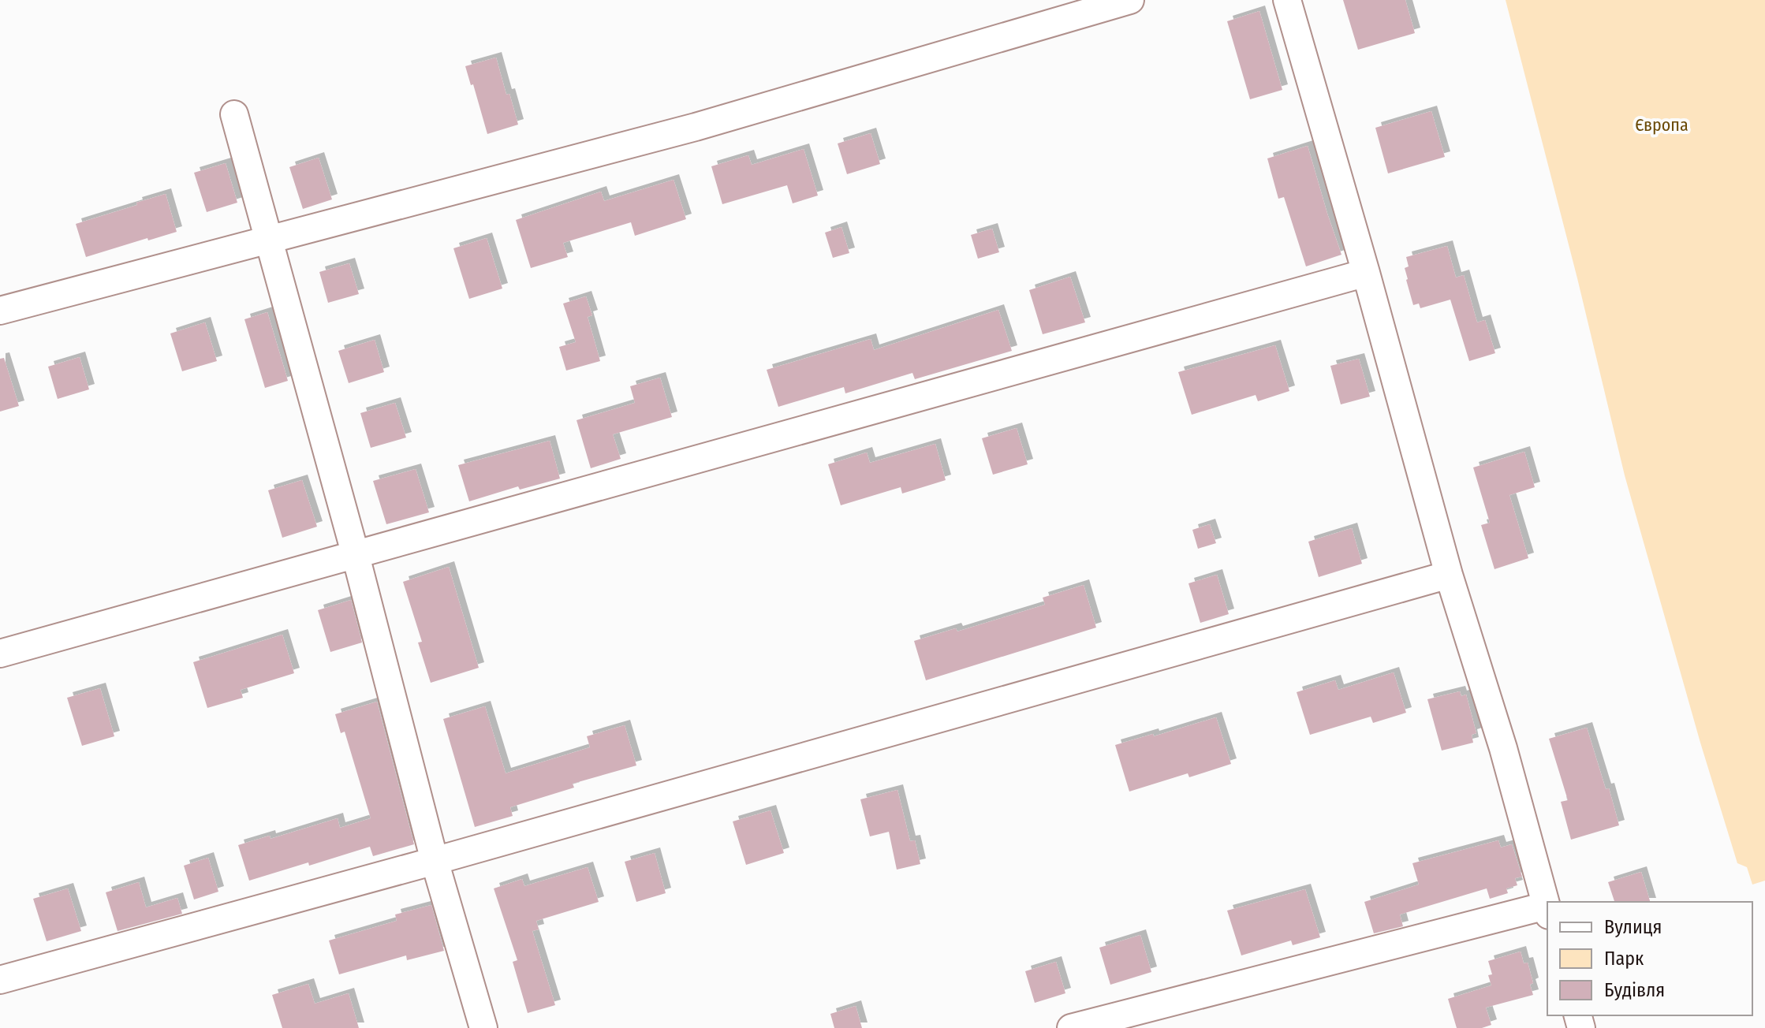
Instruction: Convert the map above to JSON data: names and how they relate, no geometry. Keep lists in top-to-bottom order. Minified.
{"parks":["Європа"],"legend":["Вулиця","Парк","Будівля"]}
